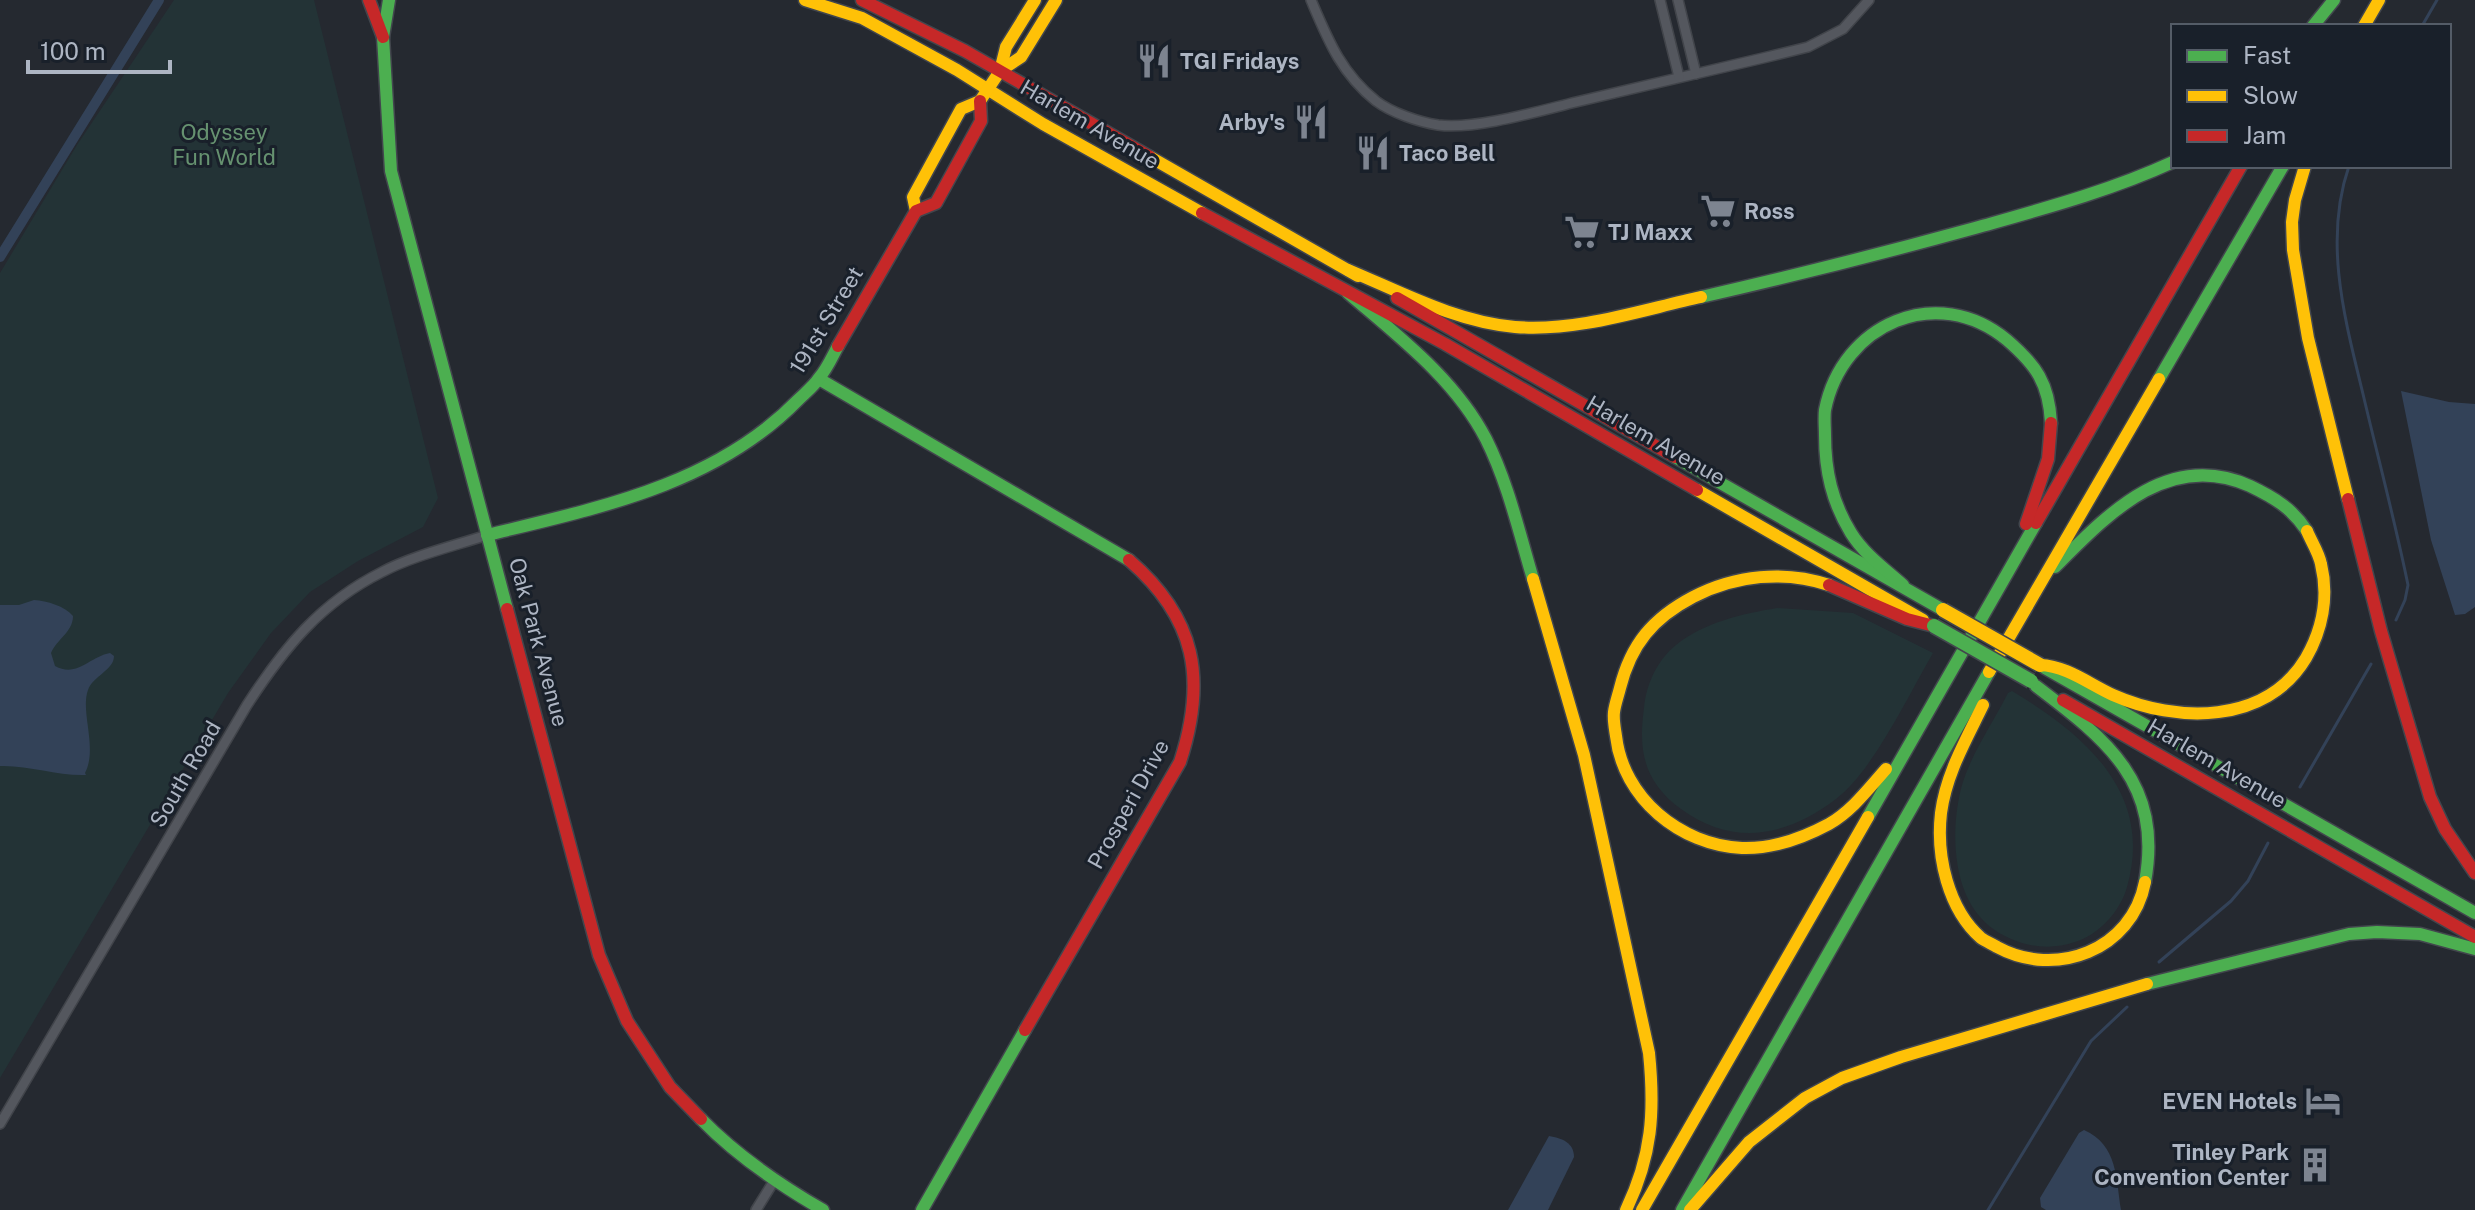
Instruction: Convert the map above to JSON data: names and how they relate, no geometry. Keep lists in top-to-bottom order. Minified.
{"streets":{"main road":["Harlem Avenue","191st Street","Oak Park Avenue","Prosperi Drive"],"street":["South Road"]},"crossings":[["Harlem Avenue","191st Street"],["191st Street","Oak Park Avenue"],["191st Street","South Road"],["191st Street","Prosperi Drive"],["Oak Park Avenue","South Road"]],"parks":["Odyssey Fun World"],"places":{"restaurant":["TGI Fridays","Arby's","Taco Bell"],"supermarket":["Ross","TJ Maxx"],"hotel":["EVEN Hotels"],"building":["Tinley Park Convention Center"]},"legend":["Fast","Slow","Jam"],"scale_bar":"100 m"}
